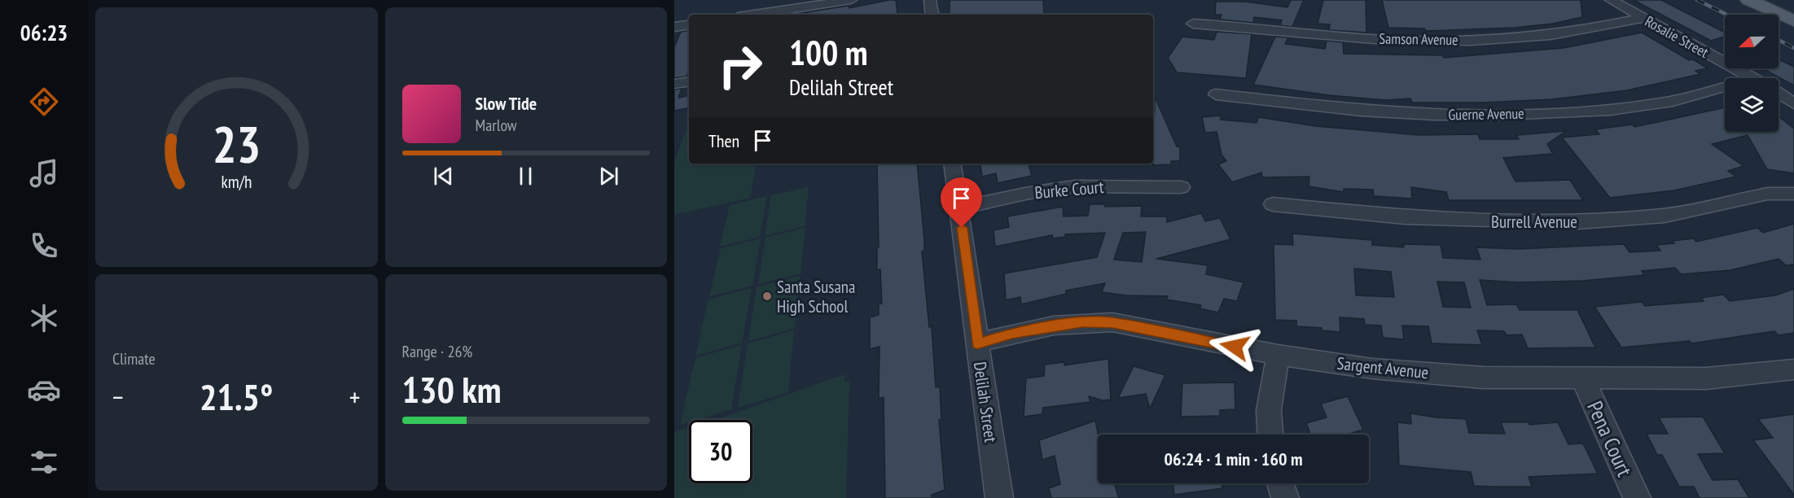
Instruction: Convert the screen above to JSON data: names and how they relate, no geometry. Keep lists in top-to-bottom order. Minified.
{"streets":{"street":["Rosalie Street","Samson Avenue","Guerne Avenue","Burke Court","Burrell Avenue","Sargent Avenue","Delilah Street","Pena Court"]},"crossings":[["Rosalie Street","Samson Avenue"],["Burke Court","Delilah Street"],["Sargent Avenue","Delilah Street"],["Sargent Avenue","Pena Court"]],"places":["Santa Susana High School"],"north":"left","page":{"tabs":"06:23","turn":["100 m","Delilah Street"],"song":["Slow Tide","Marlow"],"then":"Then","tile":["Climate",["Range · 26%","130 km"]],"heat":["−","21.5°","+"],"limit":"30","trip":"06:24 · 1 min · 160 m","gauge":["23","km/h"]}}
